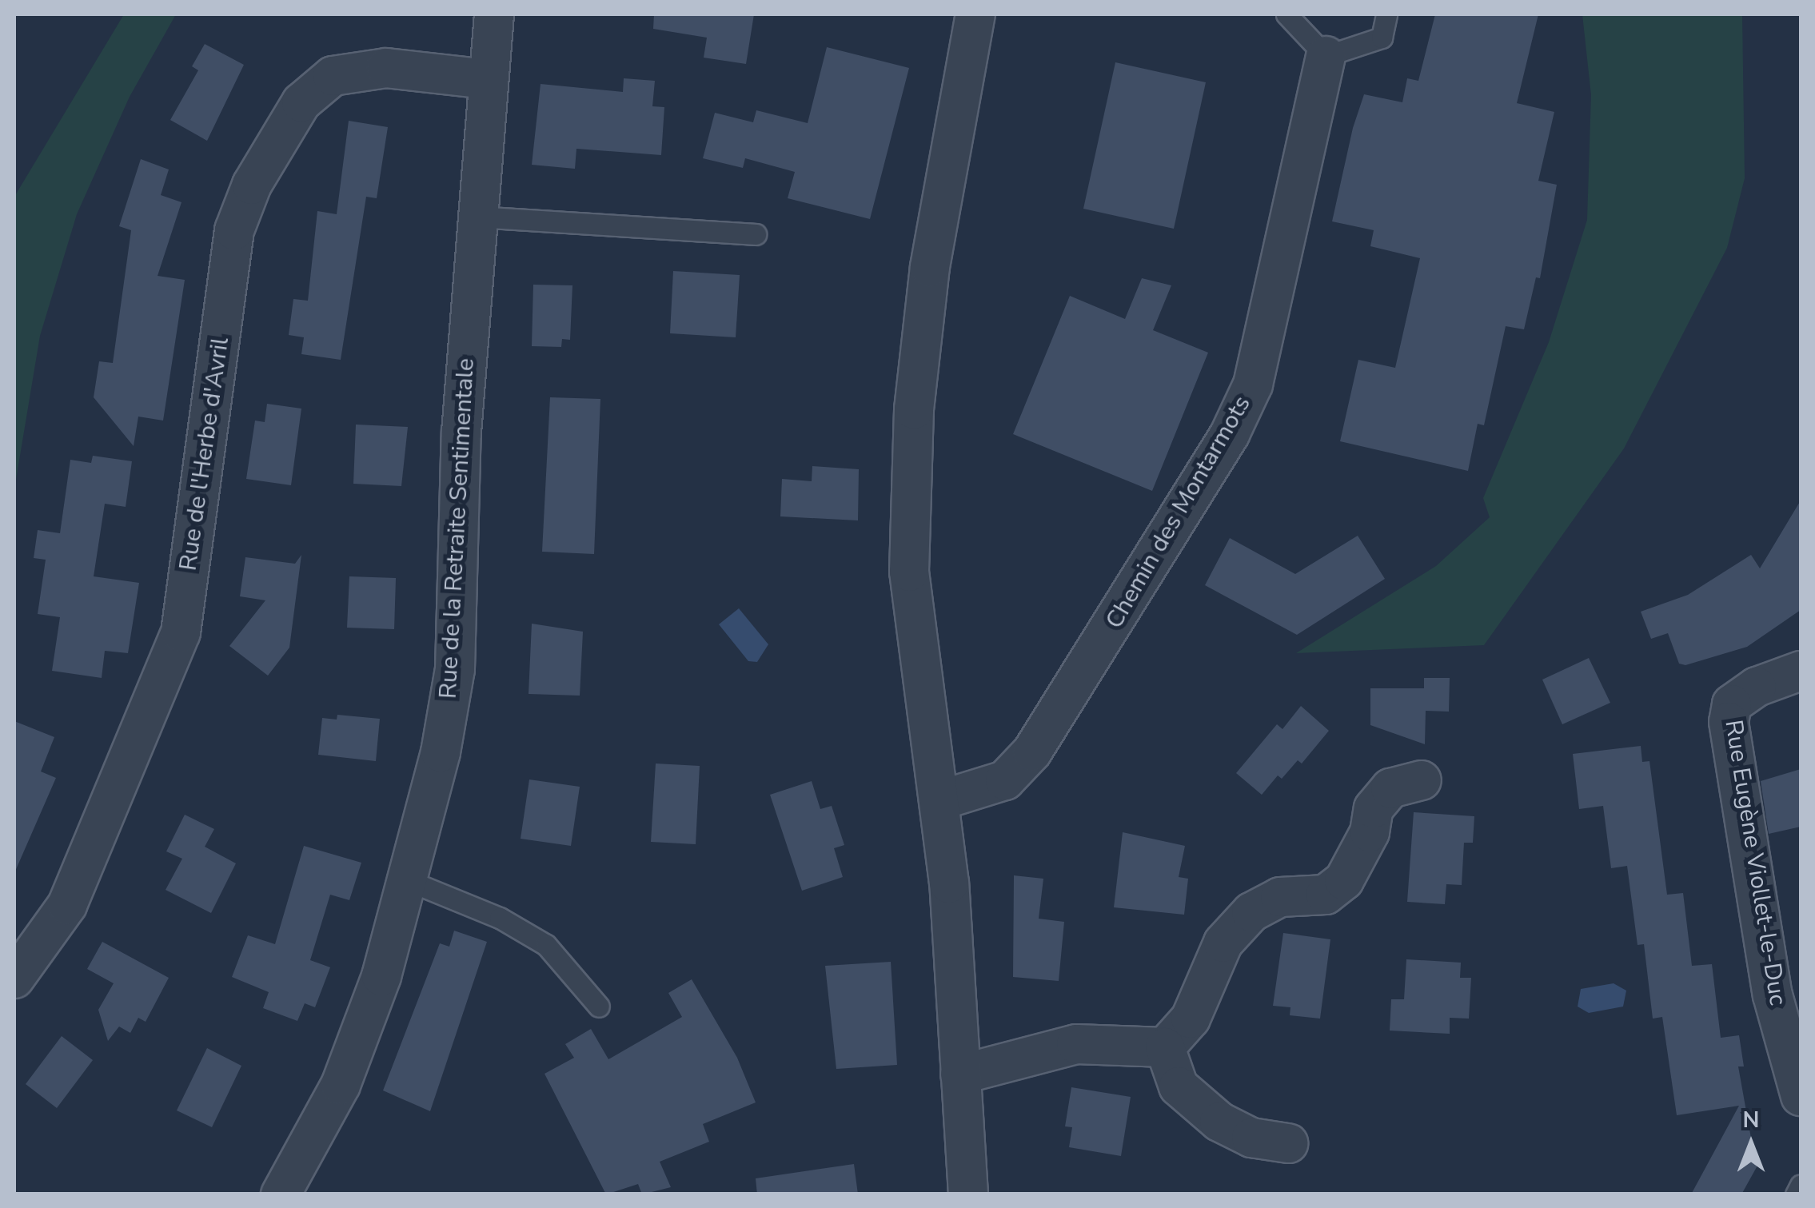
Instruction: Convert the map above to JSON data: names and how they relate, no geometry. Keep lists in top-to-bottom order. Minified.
{"streets":{"street":["Rue de l'Herbe d'Avril","Chemin des Montarmots","Rue de la Retraite Sentimentale","Rue Eugène Viollet-le-Duc"]},"crossings":[["Rue de l'Herbe d'Avril","Rue de la Retraite Sentimentale"]],"north":"top"}
